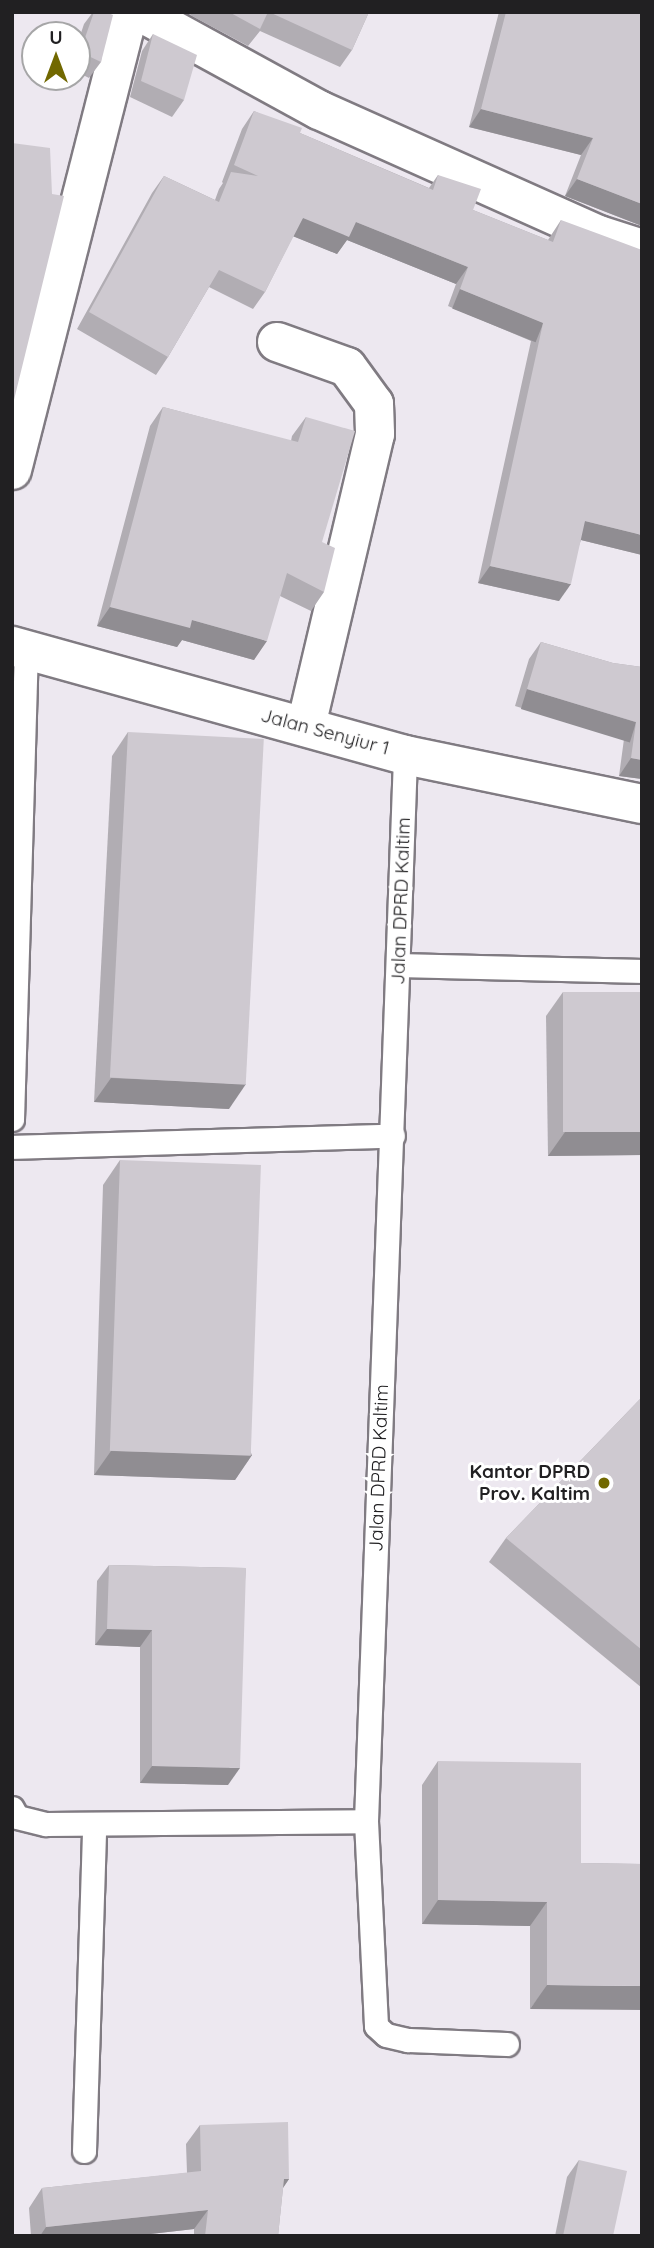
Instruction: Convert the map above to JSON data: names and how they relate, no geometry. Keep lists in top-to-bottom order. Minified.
{"streets":{"street":["Jalan Senyiur 1"],"lane":["Jalan DPRD Kaltim"]},"crossings":[["Jalan Senyiur 1","Jalan DPRD Kaltim"]],"places":["Kantor DPRD Prov. Kaltim"],"north":"top"}
